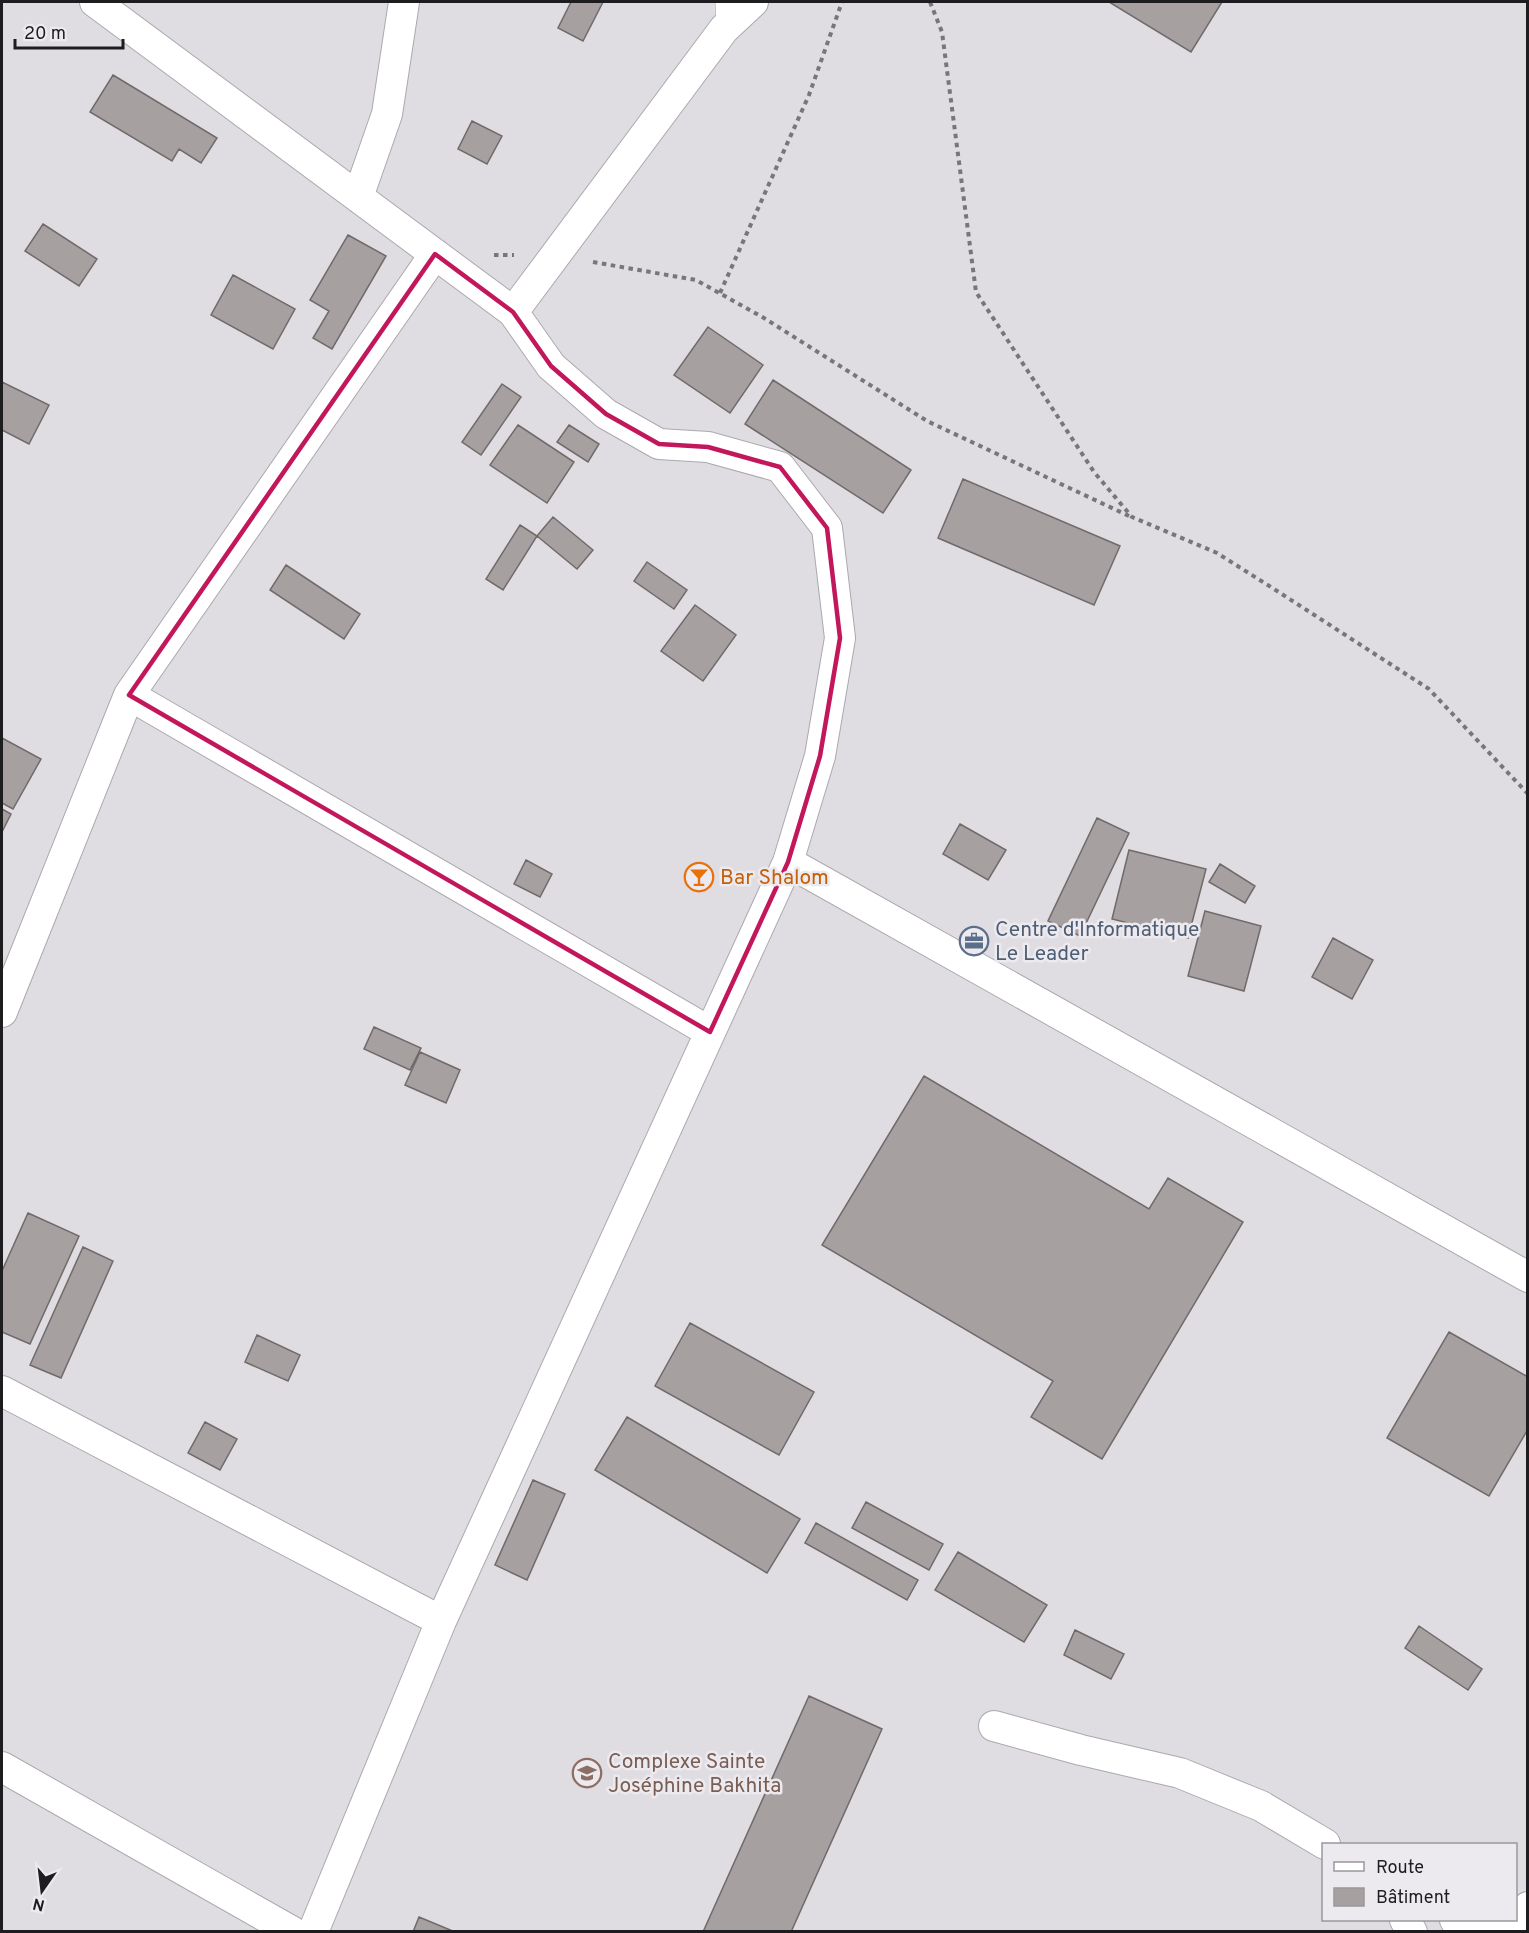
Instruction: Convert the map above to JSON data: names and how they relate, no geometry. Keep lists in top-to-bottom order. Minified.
{"places":{"bar":["Bar Shalom"],"office":["Centre d'Informatique Le Leader"],"school or university":["Complexe Sainte Joséphine Bakhita"]},"legend":["Route","Bâtiment"],"scale_bar":"20 m","north":"bottom"}
